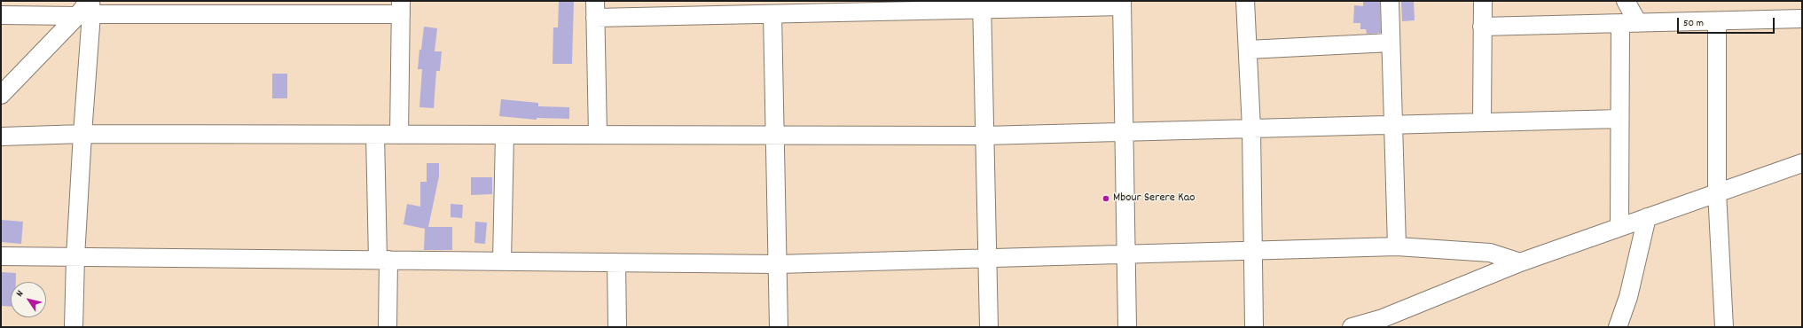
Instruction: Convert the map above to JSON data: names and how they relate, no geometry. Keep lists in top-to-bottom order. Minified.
{"places":["Mbour Serere Kao"],"scale_bar":"50 m","north":"top left"}
